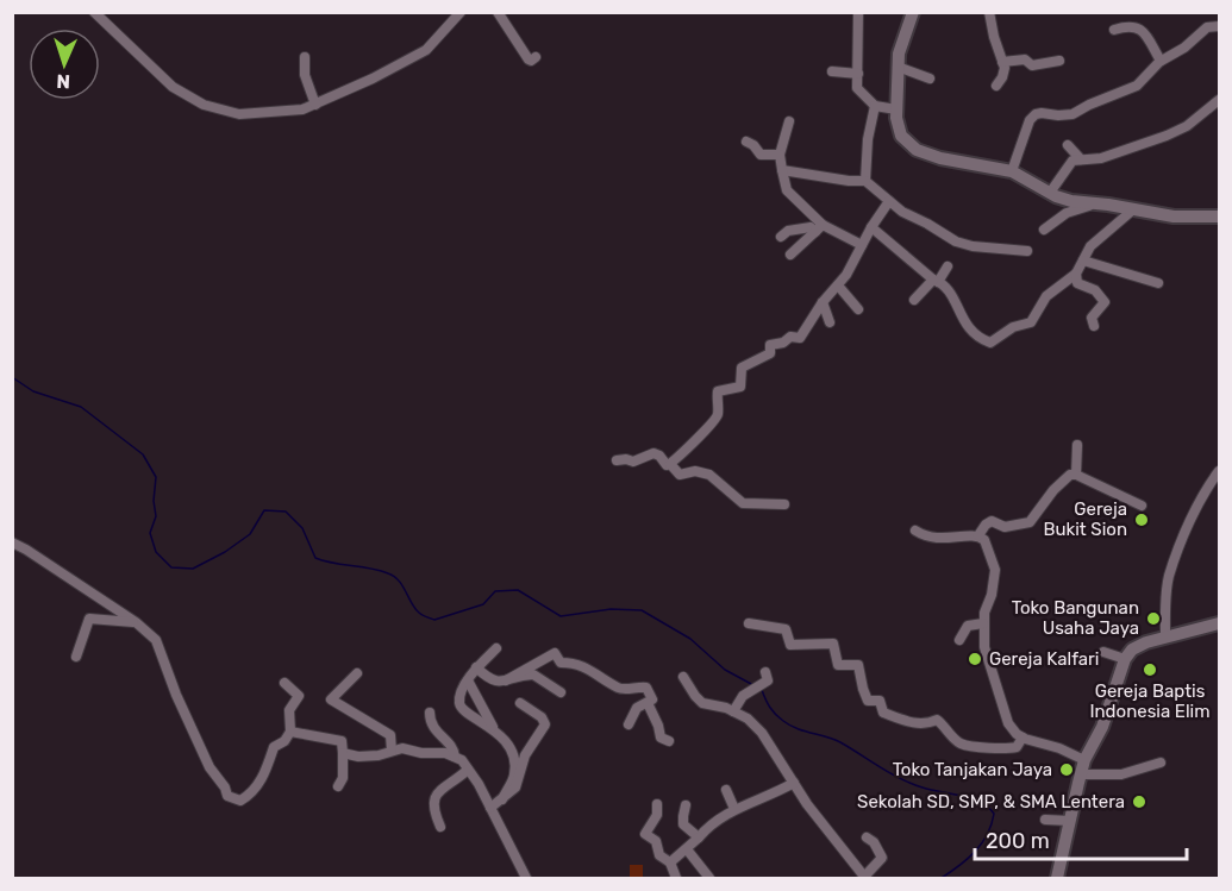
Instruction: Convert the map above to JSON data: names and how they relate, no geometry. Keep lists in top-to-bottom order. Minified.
{"places":["Gereja Bukit Sion","Toko Bangunan Usaha Jaya","Gereja Kalfari","Gereja Baptis Indonesia Elim","Toko Tanjakan Jaya","Sekolah SD, SMP, & SMA Lentera"],"scale_bar":"200 m","north":"bottom"}
